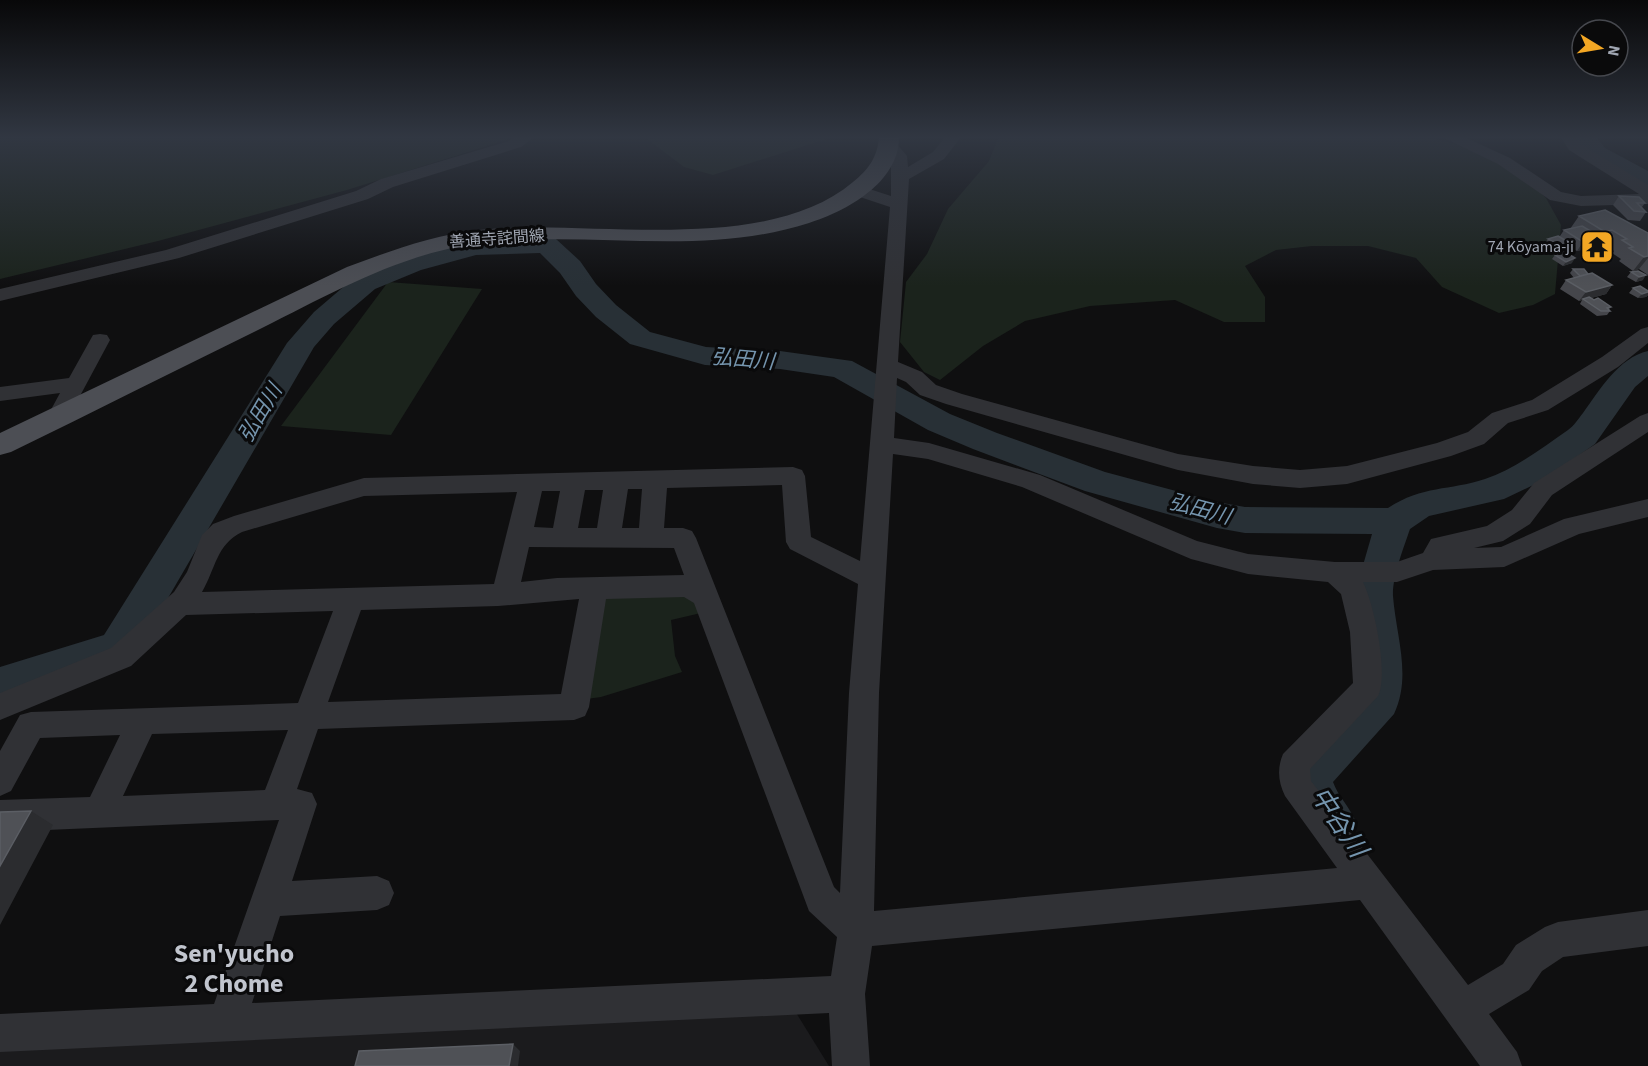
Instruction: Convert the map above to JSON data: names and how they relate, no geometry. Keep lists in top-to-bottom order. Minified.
{"streets":{"main road":["善通寺詫間線"]},"districts":["Sen'yucho 2 Chome"],"water":["弘田川","中谷川"],"places":{"temple":["74 Kōyama-ji"]},"north":"right"}
